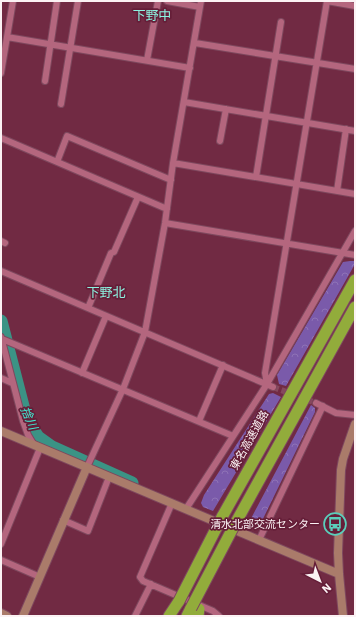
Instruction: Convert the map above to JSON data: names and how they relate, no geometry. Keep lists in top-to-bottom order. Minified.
{"streets":{"highway":["東名高速道路"]},"districts":["下野中","下野北"],"water":["捨川"],"places":{"bus stop":["清水北部交流センター"]},"north":"bottom right"}
